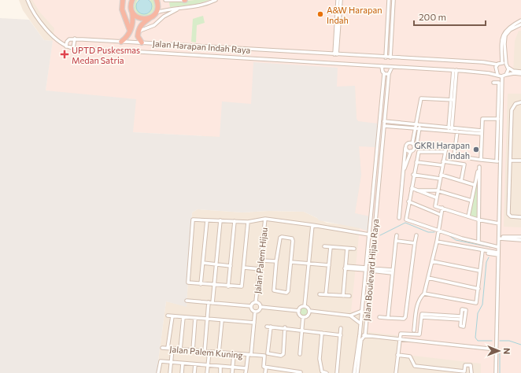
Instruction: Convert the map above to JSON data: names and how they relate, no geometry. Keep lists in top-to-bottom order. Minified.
{"streets":{"street":["Jalan Harapan Indah Raya","Jalan Palem Hijau","Jalan Boulevard Hijau Raya","Jalan Palem Kuning"]},"crossings":[["Jalan Harapan Indah Raya","Jalan Boulevard Hijau Raya"]],"places":{"other":["A&W Harapan Indah","GKRI Harapan Indah"],"health":["UPTD Puskesmas Medan Satria"]},"scale_bar":"200 m","north":"right"}
